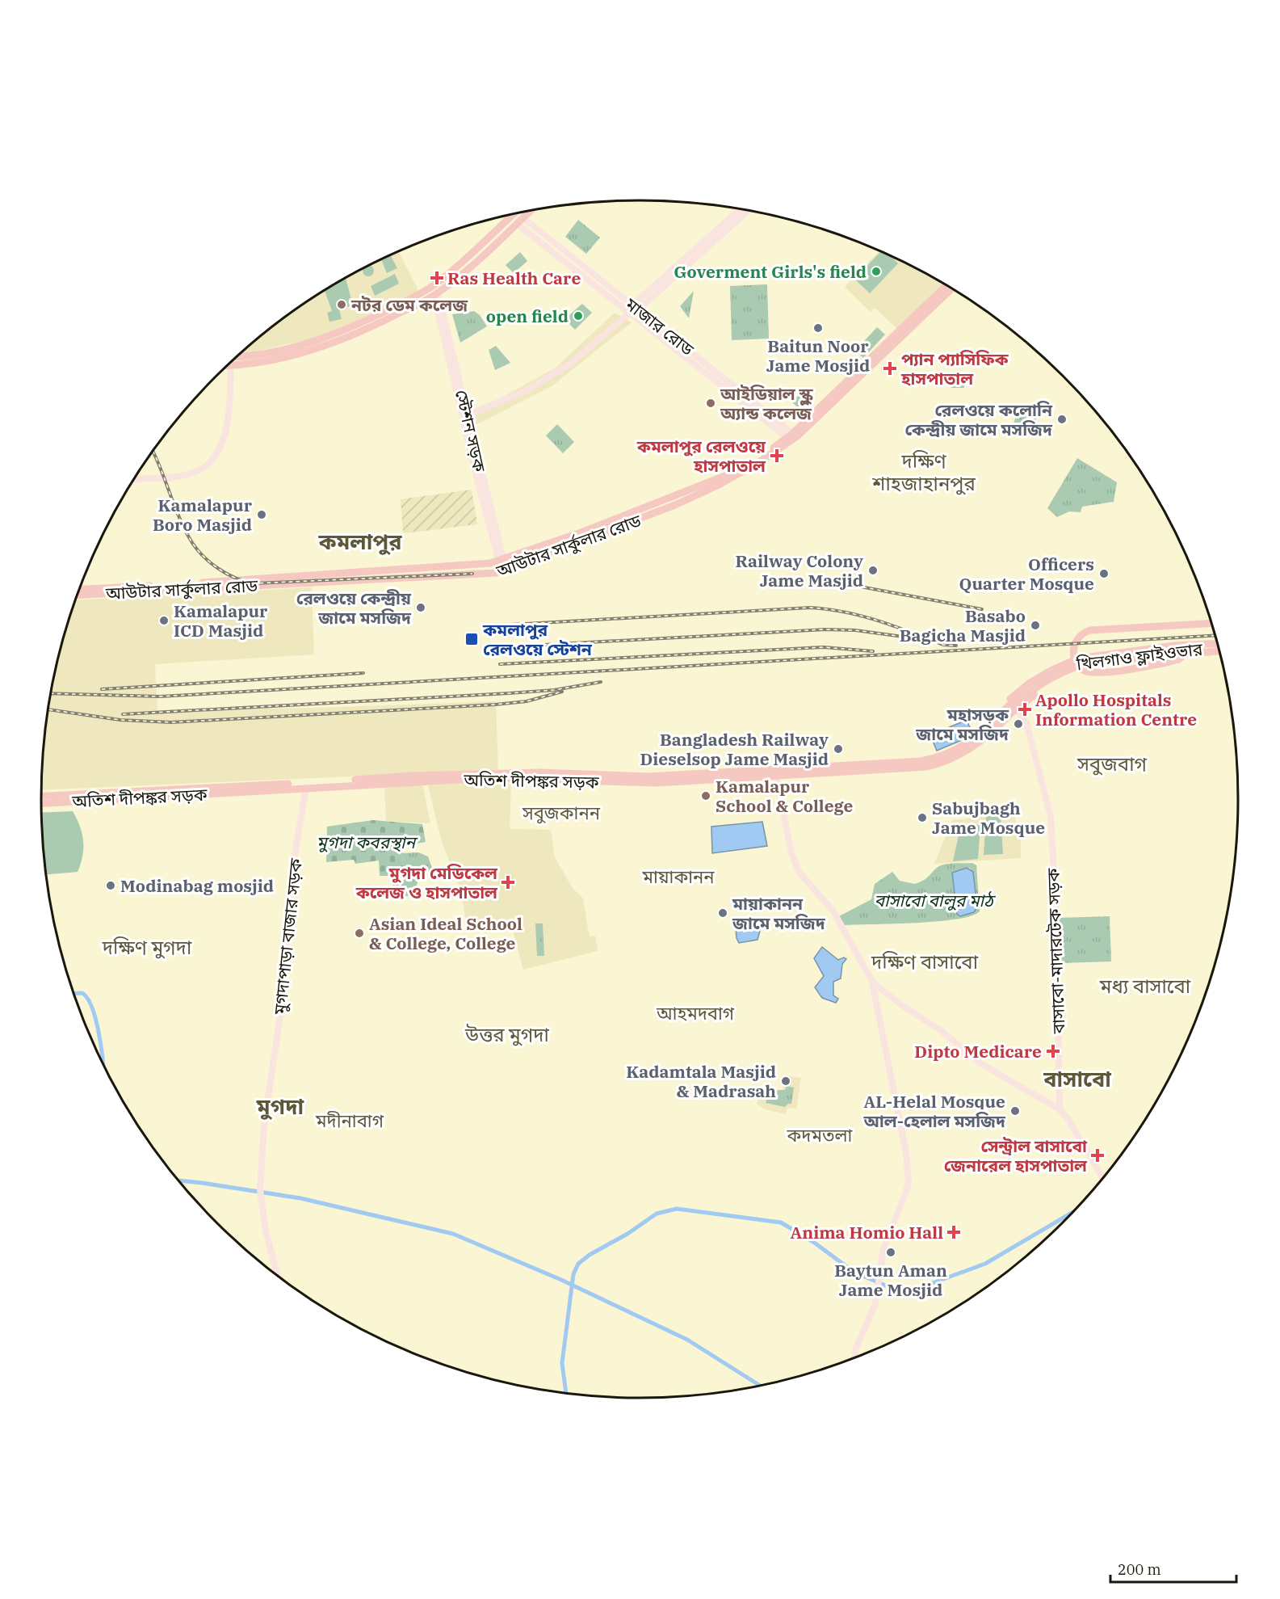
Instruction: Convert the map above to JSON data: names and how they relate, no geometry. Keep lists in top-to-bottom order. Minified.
{"streets":{"main road":["আউটার সার্কুলার রোড","খিলগাও ফ্লাইওভার","অতিশ দীপঙ্কর সড়ক"],"street":["মাজার রোড","স্টেশন সড়ক","মুগদাপাড়া বাজার সড়ক","বাসাবো-মাদারটেক সড়ক"]},"crossings":[["মাজার রোড","আউটার সার্কুলার রোড"],["স্টেশন সড়ক","আউটার সার্কুলার রোড"],["খিলগাও ফ্লাইওভার","অতিশ দীপঙ্কর সড়ক"],["খিলগাও ফ্লাইওভার","বাসাবো-মাদারটেক সড়ক"],["অতিশ দীপঙ্কর সড়ক","মুগদাপাড়া বাজার সড়ক"],["অতিশ দীপঙ্কর সড়ক","বাসাবো-মাদারটেক সড়ক"]],"districts":["দক্ষিণ শাহজাহানপুর","কমলাপুর","সবুজবাগ","সবুজকানন","মায়াকানন","দক্ষিণ মুগদা","দক্ষিণ বাসাবো","মধ্য বাসাবো","আহমদবাগ","উত্তর মুগদা","বাসাবো","মুগদা","মদীনাবাগ","কদমতলা"],"parks":["মুগদা কবরস্থান","বাসাবো বালুর মাঠ"],"places":{"other":["Goverment Girls's field","নটর ডেম কলেজ","open field","Baitun Noor Jame Mosjid","আইডিয়াল স্কুল অ্যান্ড কলেজ","রেলওয়ে কলোনি কেন্দ্রীয় জামে মসজিদ","Kamalapur Boro Masjid","Railway Colony Jame Masjid","Officers Quarter Mosque","রেলওয়ে কেন্দ্রীয় জামে মসজিদ","Kamalapur ICD Masjid","Basabo Bagicha Masjid","মহাসড়ক জামে মসজিদ","Bangladesh Railway Dieselsop Jame Masjid","Kamalapur School & College","Sabujbagh Jame Mosque","Modinabag mosjid","মায়াকানন জামে মসজিদ","Asian Ideal School & College, College","Kadamtala Masjid & Madrasah","AL-Helal Mosque আল-হেলাল মসজিদ","Baytun Aman Jame Mosjid"],"health":["Ras Health Care","প্যান প্যাসিফিক হাসপাতাল","কমলাপুর রেলওয়ে হাসপাতাল","Apollo Hospitals Information Centre","মুগদা মেডিকেল কলেজ ও হাসপাতাল","Dipto Medicare","সেন্ট্রাল বাসাবো জেনারেল হাসপাতাল","Anima Homio Hall"],"transit":["কমলাপুর রেলওয়ে স্টেশন"]},"scale_bar":"200 m"}
